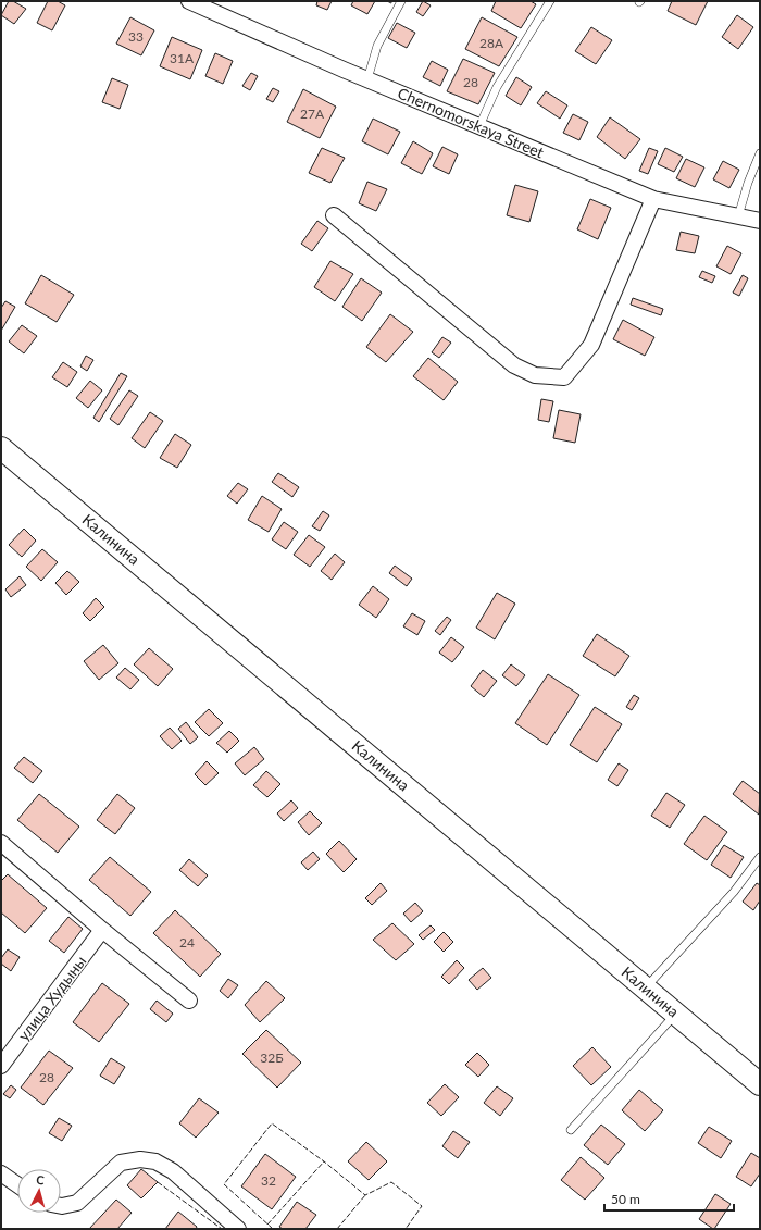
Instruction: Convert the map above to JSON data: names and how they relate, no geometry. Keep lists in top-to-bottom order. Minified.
{"streets":{"street":["Chernomorskaya Street","Калинина","улица Худыны"]},"house_numbers":["33","28А","31А","28","27А","24","32Б","28","32"],"scale_bar":"50 m","north":"top"}
